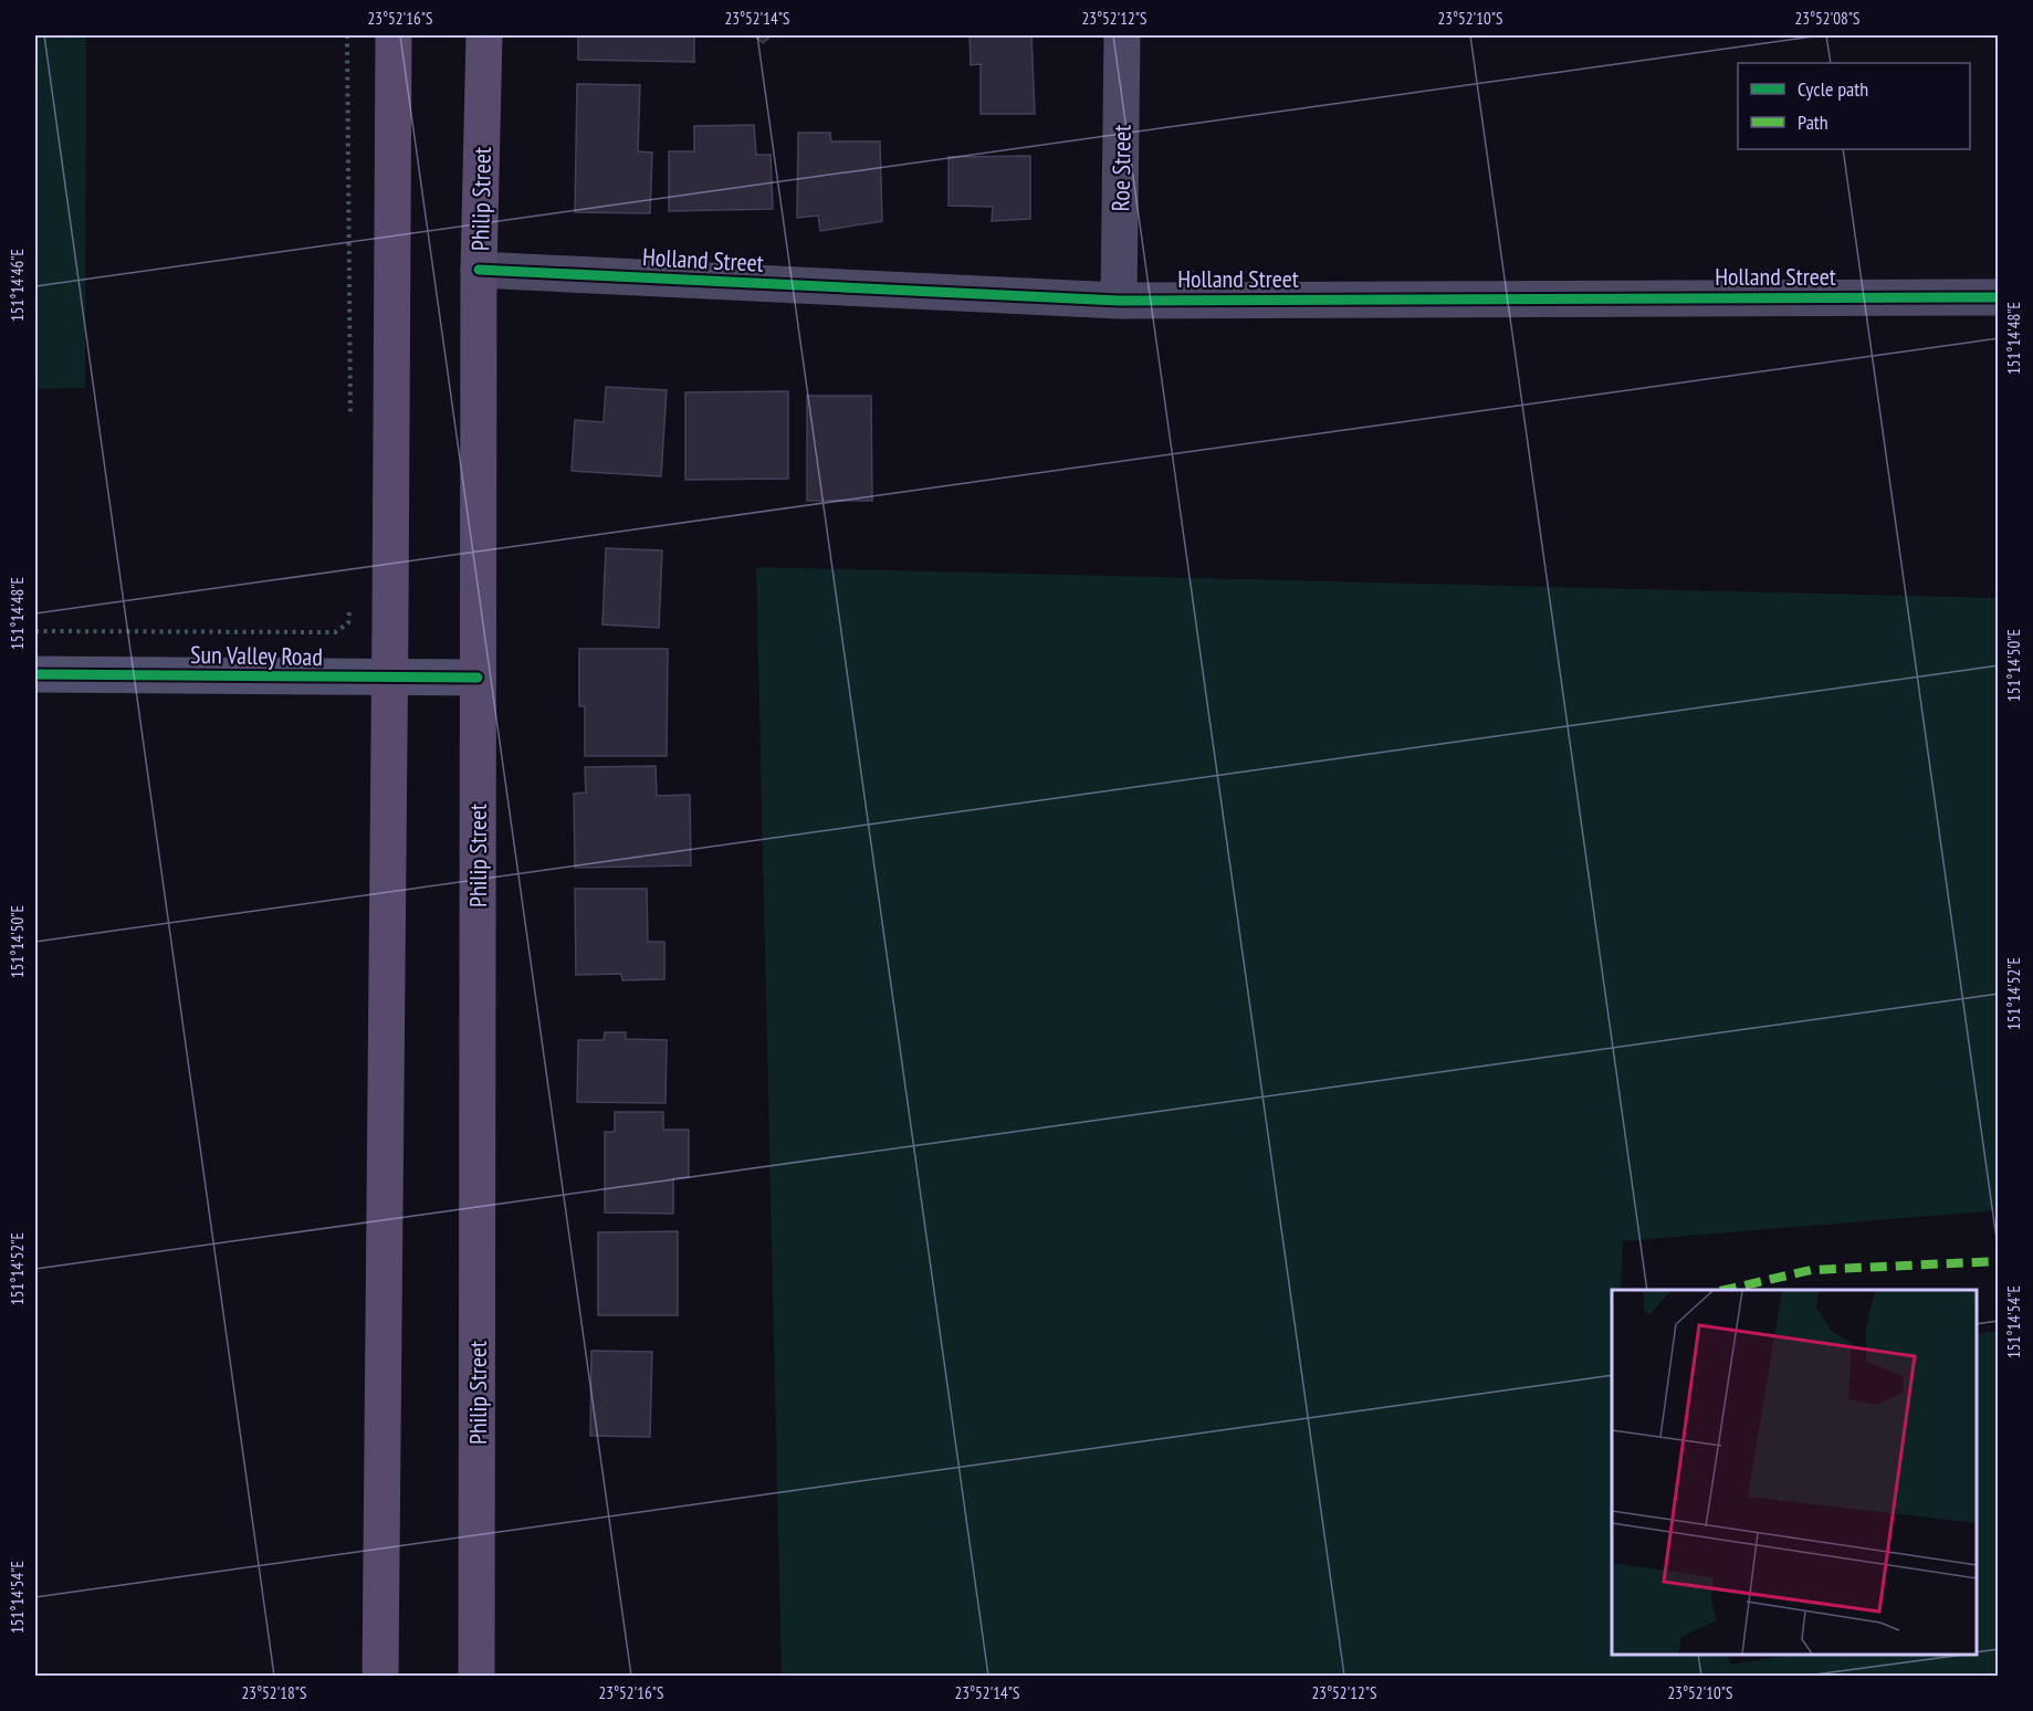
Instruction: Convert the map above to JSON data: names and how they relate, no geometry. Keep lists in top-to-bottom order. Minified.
{"streets":{"main road":["Philip Street"],"street":["Roe Street","Holland Street","Sun Valley Road"]},"crossings":[["Roe Street","Holland Street"],["Philip Street","Holland Street"],["Philip Street","Sun Valley Road"]],"legend":["Cycle path","Path"],"coordinates":["23°52'16\"S","23°52'14\"S","23°52'12\"S","23°52'10\"S","23°52'08\"S","151°14'46\"E","151°14'48\"E","151°14'50\"E","151°14'52\"E","151°14'54\"E","23°52'18\"S"]}
